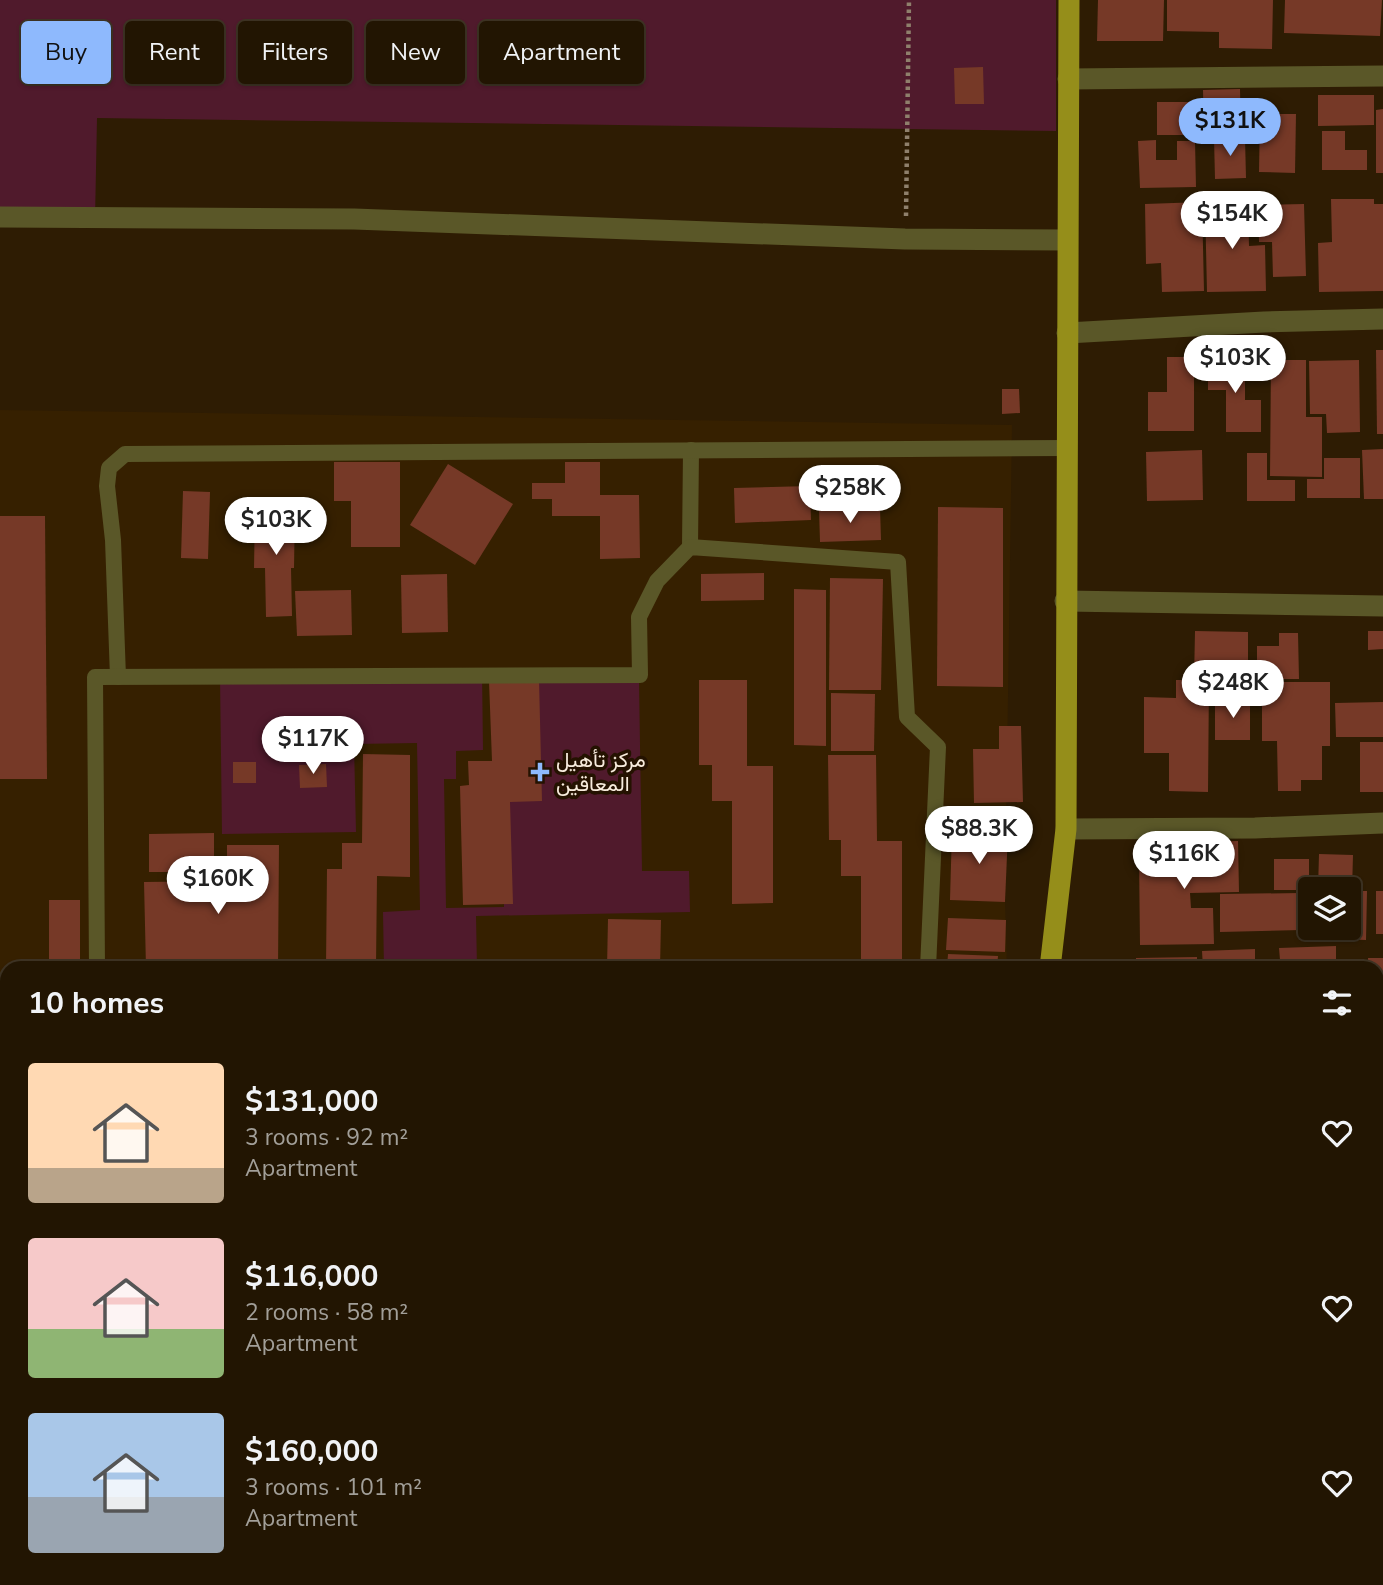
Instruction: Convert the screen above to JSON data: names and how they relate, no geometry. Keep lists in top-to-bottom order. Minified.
{"places":{"health":["مركز تأهيل المعاقين"]},"page":{"chip":["Buy","Rent","Filters","New","Apartment"],"price":["$131K","$154K","$103K","$258K","$103K","$248K","$117K","$88.3K","$116K","$160K"],"heading":"10 homes","list":[{"name":"$131,000","note":"3 rooms · 92 m² · Apartment"},{"name":"$116,000","note":"2 rooms · 58 m² · Apartment"},{"name":"$160,000","note":"3 rooms · 101 m² · Apartment"}]}}
